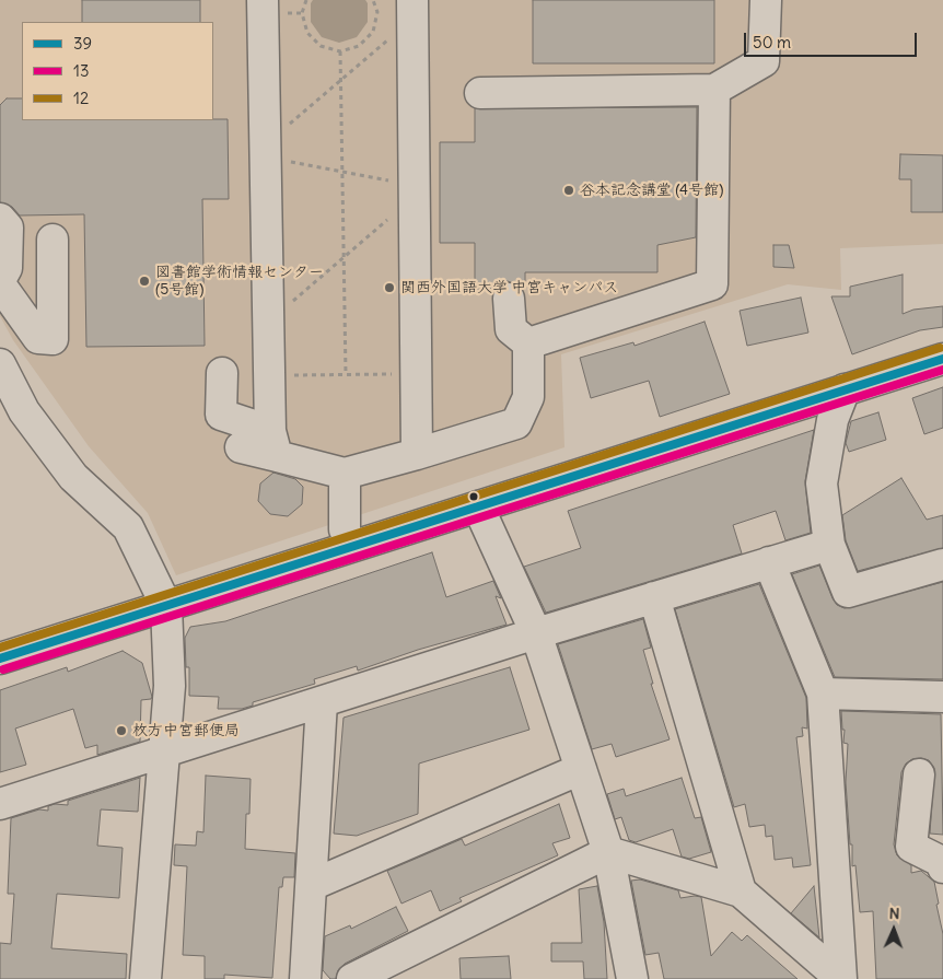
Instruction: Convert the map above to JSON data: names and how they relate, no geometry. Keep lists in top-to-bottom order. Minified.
{"places":["谷本記念講堂 (4号館)","図書館学術情報センター (5号館)","関西外国語大学 中宮キャンパス","枚方中宮郵便局"],"lines":["transit line 12","transit line 39","transit line 13"],"legend":["39","13","12"],"scale_bar":"50 m","north":"top"}
